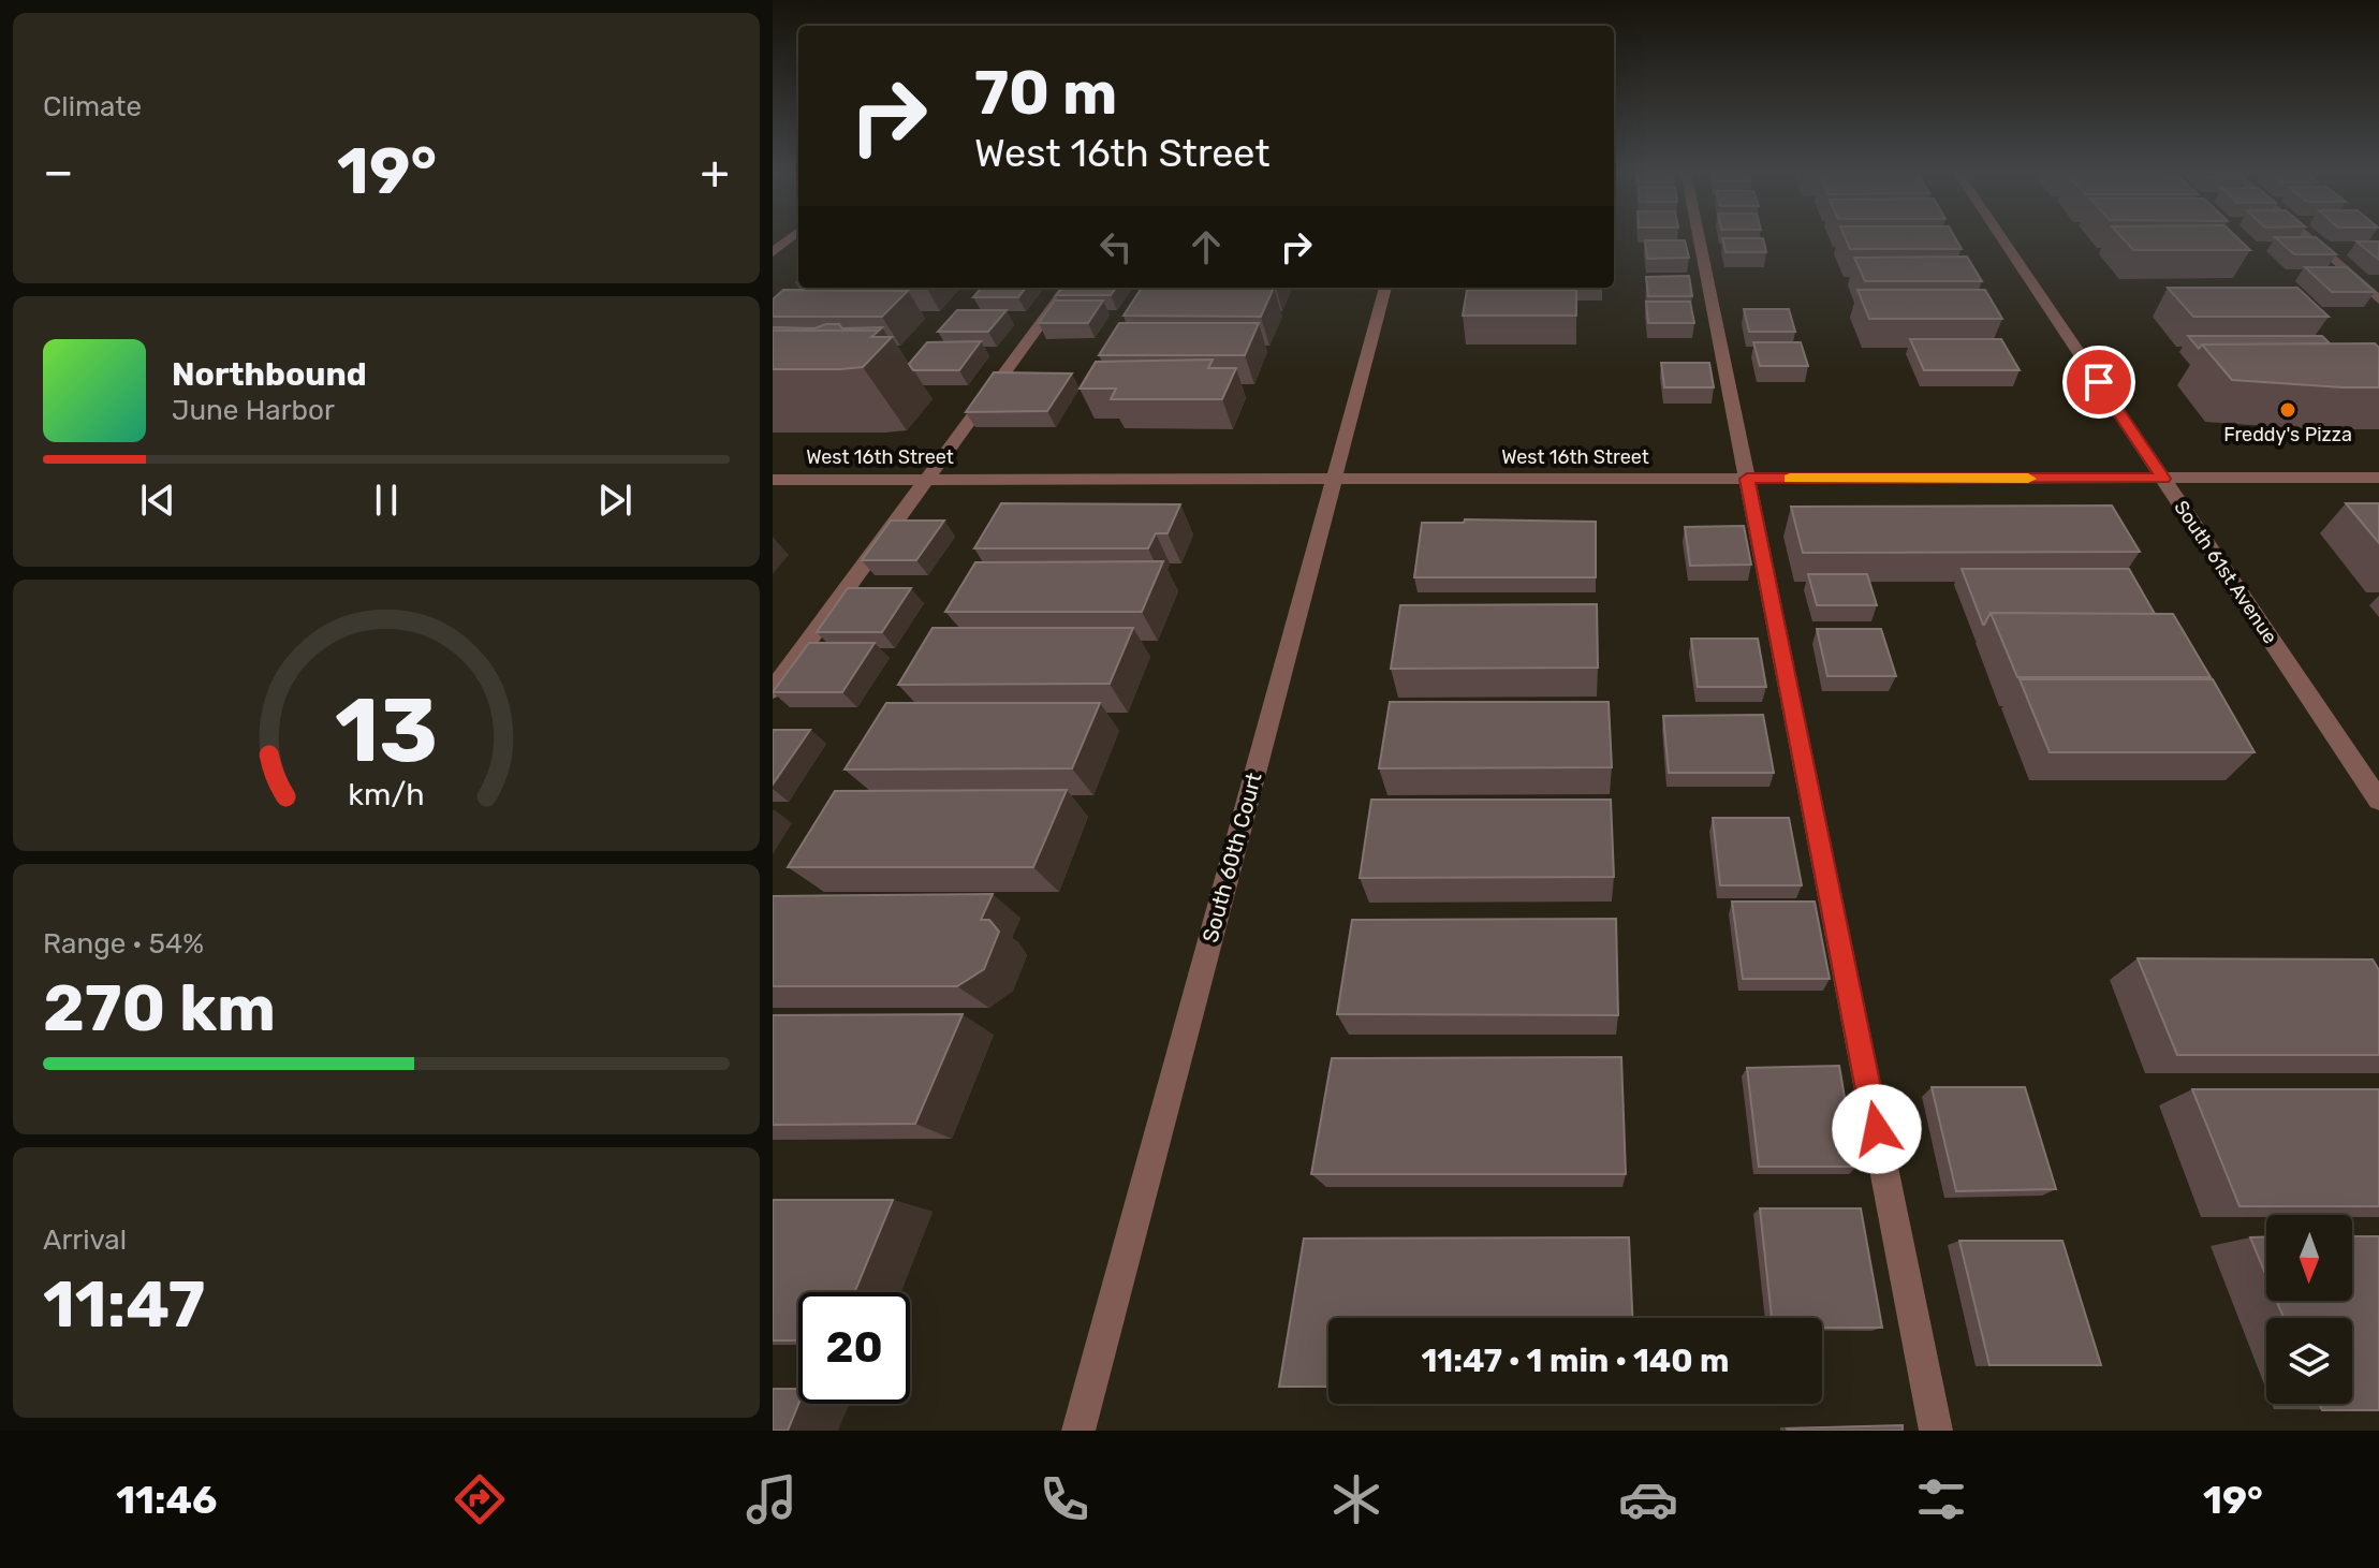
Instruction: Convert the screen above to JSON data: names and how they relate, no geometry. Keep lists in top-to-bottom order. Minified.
{"streets":{"street":["West 16th Street","South 61st Avenue","South 60th Court"]},"crossings":[["West 16th Street","South 61st Avenue"],["West 16th Street","South 60th Court"]],"places":["Freddy's Pizza"],"north":"bottom","page":{"tile":["Climate",["Range · 54%","270 km"],["Arrival","11:47"]],"turn":["70 m","West 16th Street"],"heat":["−","19°","+"],"song":["Northbound","June Harbor"],"limit":"20","trip":"11:47 · 1 min · 140 m","tabs":["11:46","19°"],"gauge":["13","km/h"]}}
